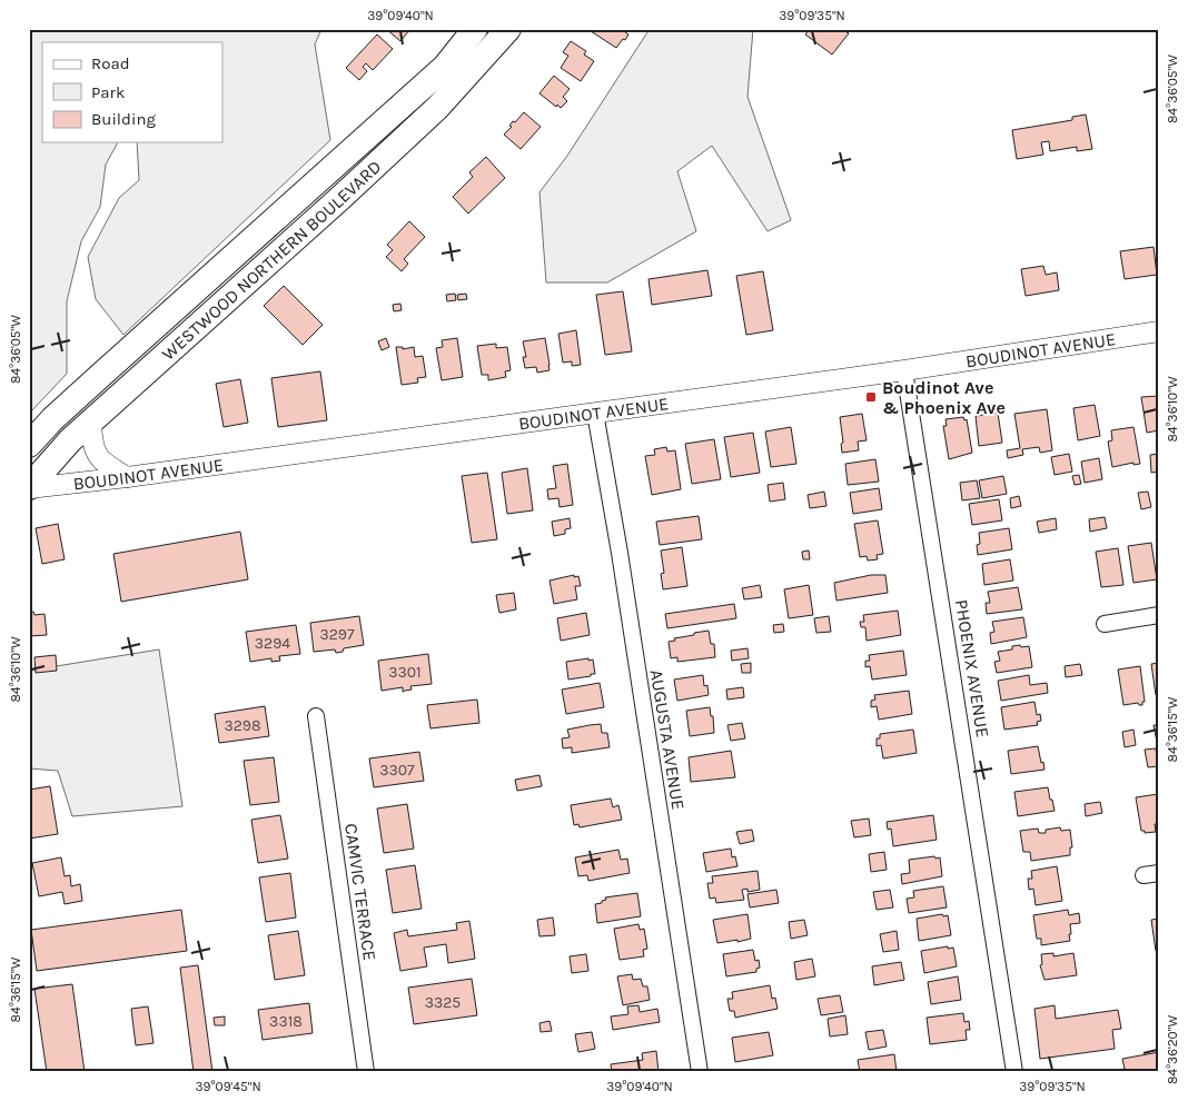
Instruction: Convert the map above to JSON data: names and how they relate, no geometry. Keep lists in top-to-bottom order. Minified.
{"streets":{"main road":["WESTWOOD NORTHERN BOULEVARD"],"street":["BOUDINOT AVENUE","PHOENIX AVENUE","AUGUSTA AVENUE","CAMVIC TERRACE"]},"crossings":[["WESTWOOD NORTHERN BOULEVARD","BOUDINOT AVENUE"],["BOUDINOT AVENUE","PHOENIX AVENUE"],["BOUDINOT AVENUE","AUGUSTA AVENUE"]],"places":{"transit":["Boudinot Ave & Phoenix Ave"]},"house_numbers":["3297","3294","3301","3298","3307","3325","3318"],"legend":["Road","Park","Building"],"coordinates":["39°09'40\"N","39°09'35\"N","84°36'05\"W","84°36'10\"W","84°36'15\"W","84°36'20\"W","39°09'45\"N"]}
